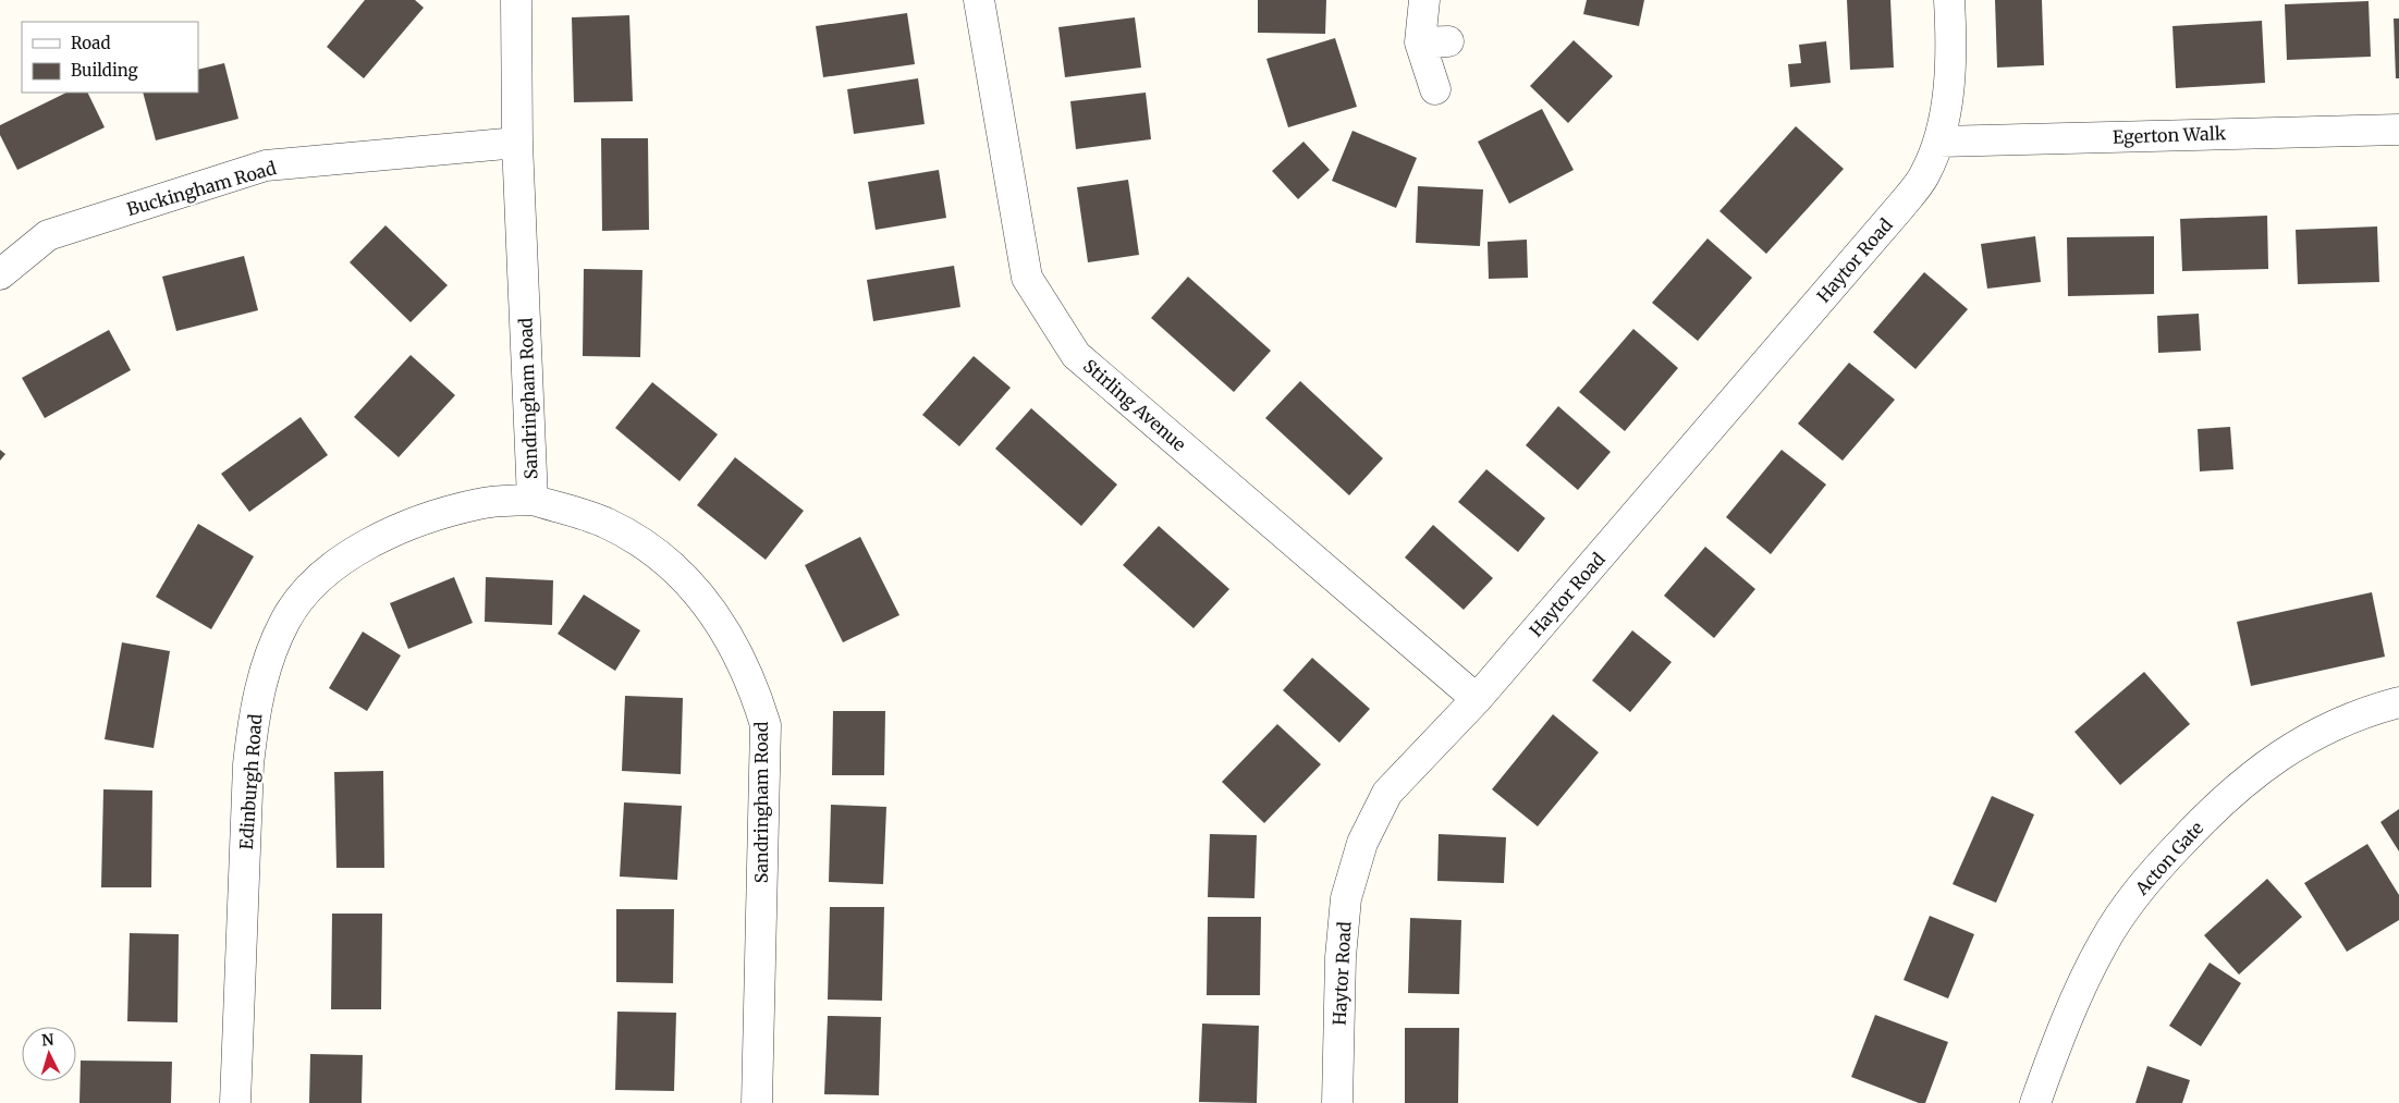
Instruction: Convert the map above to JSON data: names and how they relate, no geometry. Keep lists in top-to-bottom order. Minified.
{"streets":{"street":["Egerton Walk","Buckingham Road","Haytor Road","Sandringham Road","Stirling Avenue","Edinburgh Road","Acton Gate"]},"crossings":[["Egerton Walk","Haytor Road"],["Buckingham Road","Sandringham Road"],["Haytor Road","Stirling Avenue"],["Sandringham Road","Edinburgh Road"]],"legend":["Road","Building"],"north":"top"}
